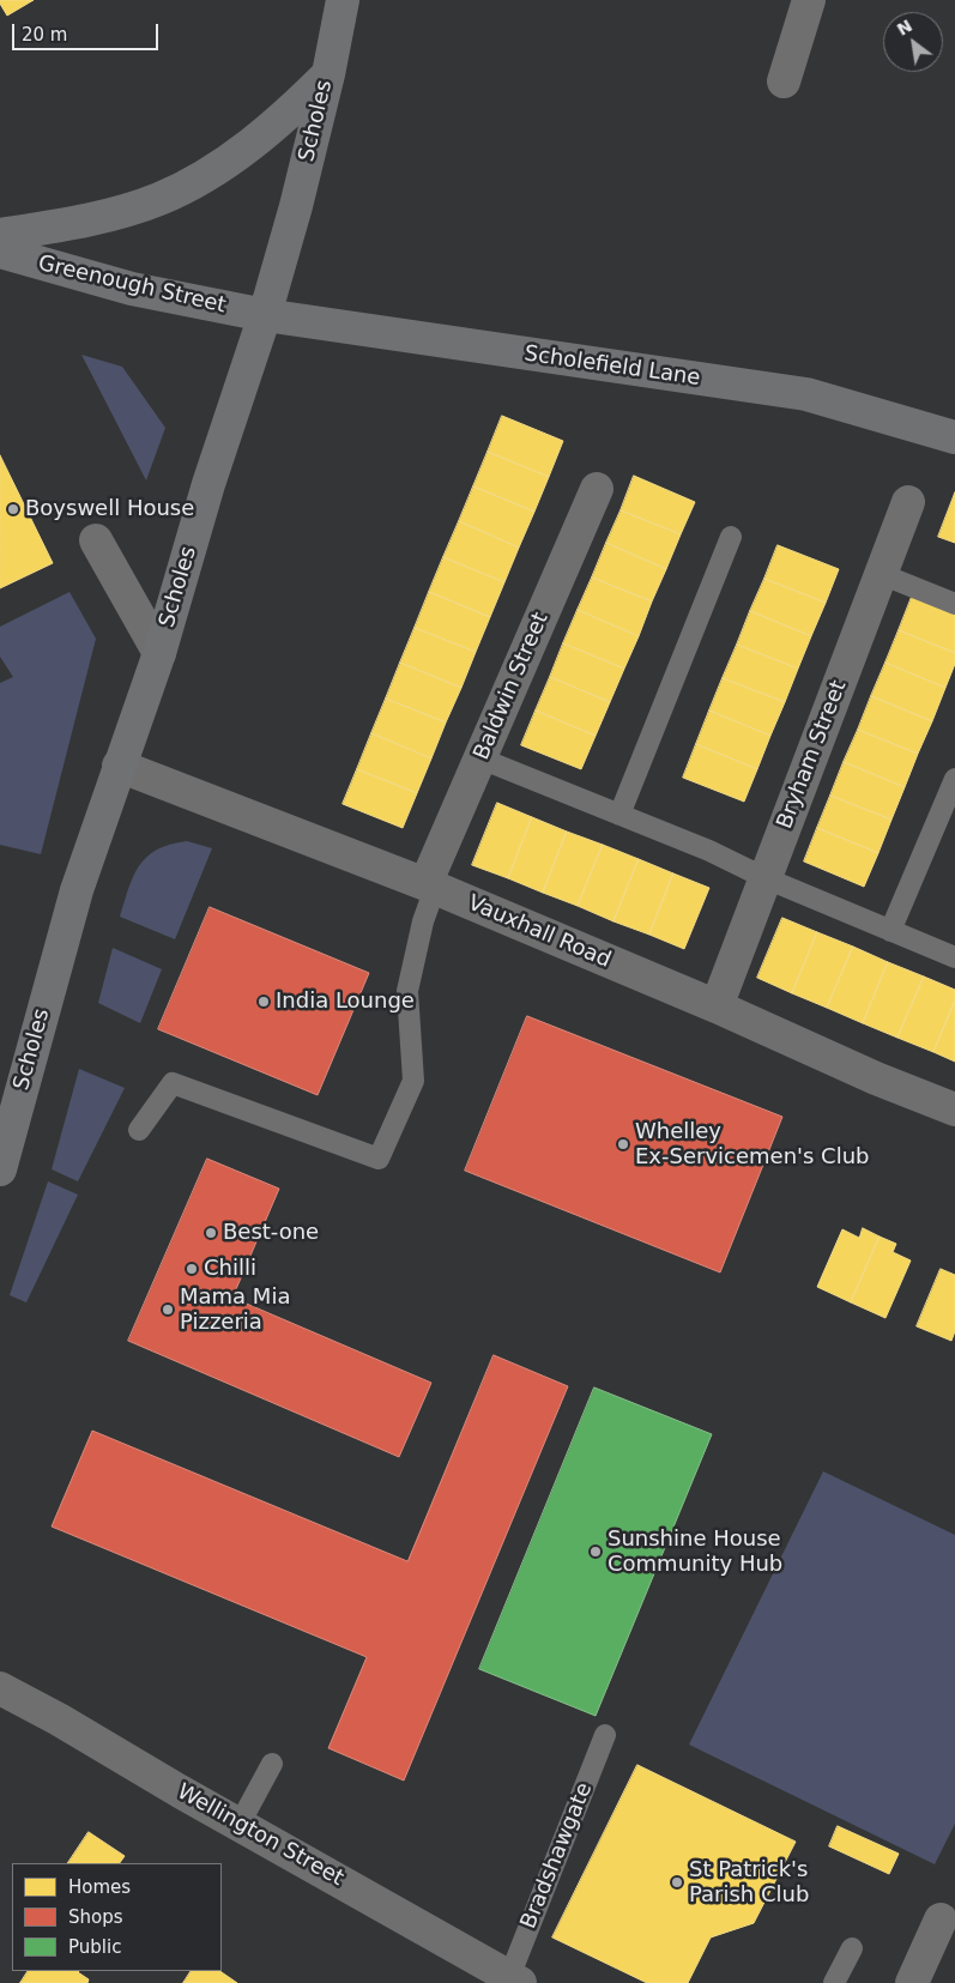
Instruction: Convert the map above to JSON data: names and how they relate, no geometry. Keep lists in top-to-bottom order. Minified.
{"streets":{"street":["Scholes","Greenough Street","Scholefield Lane","Baldwin Street","Bryham Street","Vauxhall Road","Wellington Street"],"lane":["Bradshawgate"]},"crossings":[["Scholes","Greenough Street"],["Scholes","Scholefield Lane"],["Scholes","Vauxhall Road"],["Greenough Street","Scholefield Lane"],["Baldwin Street","Vauxhall Road"],["Bryham Street","Vauxhall Road"],["Wellington Street","Bradshawgate"]],"places":["Boyswell House","India Lounge","Whelley Ex-Servicemen's Club","Best-one","Chilli","Mama Mia Pizzeria","Sunshine House Community Hub","St Patrick's Parish Club"],"legend":["Homes","Shops","Public"],"scale_bar":"20 m","north":"top left"}
